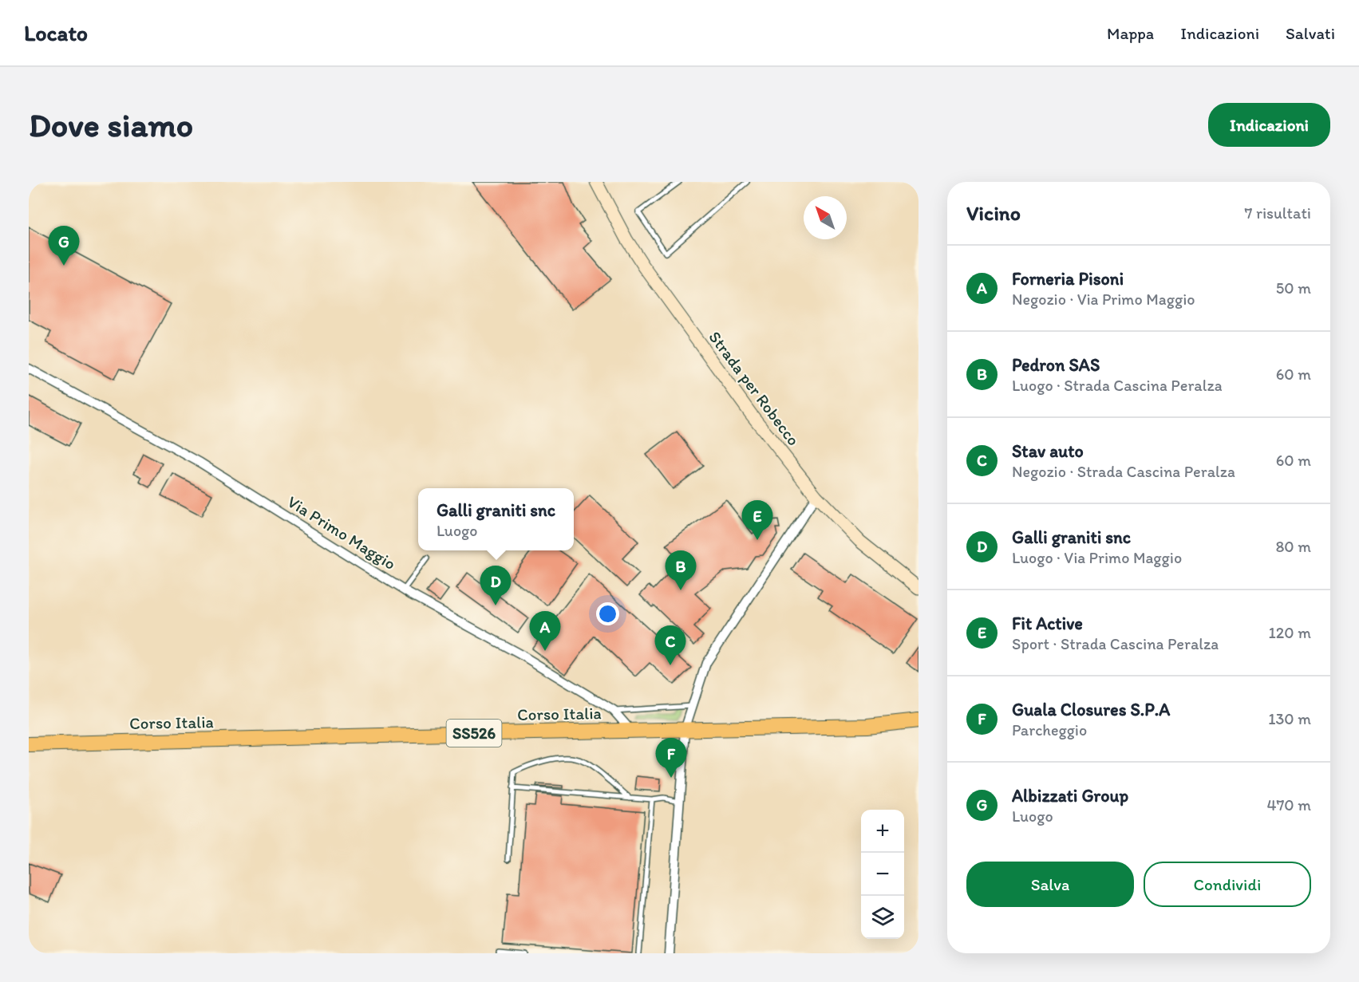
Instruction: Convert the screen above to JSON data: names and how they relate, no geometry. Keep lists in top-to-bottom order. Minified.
{"streets":{"main road":["Corso Italia","SS526"],"street":["Strada per Robecco","Via Primo Maggio"]},"crossings":[["Via Primo Maggio","Corso Italia"]],"north":"top left","page":{"header":"Locato","nav":["Mappa","Indicazioni","Salvati"],"buttons":["Indicazioni",["Salva","Condividi"]],"title":"Dove siamo","heading":["Vicino","7 risultati"],"pins":["G","E","B","D","A","C","F"],"list":[{"mark":"A","name":"Forneria Pisoni","note":"Negozio · Via Primo Maggio","value":"50 m"},{"mark":"B","name":"Pedron SAS","note":"Luogo · Strada Cascina Peralza","value":"60 m"},{"mark":"C","name":"Stav auto","note":"Negozio · Strada Cascina Peralza","value":"60 m"},{"mark":"D","name":"Galli graniti snc","note":"Luogo · Via Primo Maggio","value":"80 m"},{"mark":"E","name":"Fit Active","note":"Sport · Strada Cascina Peralza","value":"120 m"},{"mark":"F","name":"Guala Closures S.P.A","note":"Parcheggio","value":"130 m"},{"mark":"G","name":"Albizzati Group","note":"Luogo","value":"470 m"}],"popup":["Galli graniti snc","Luogo"],"map_buttons":["+","−"]}}
